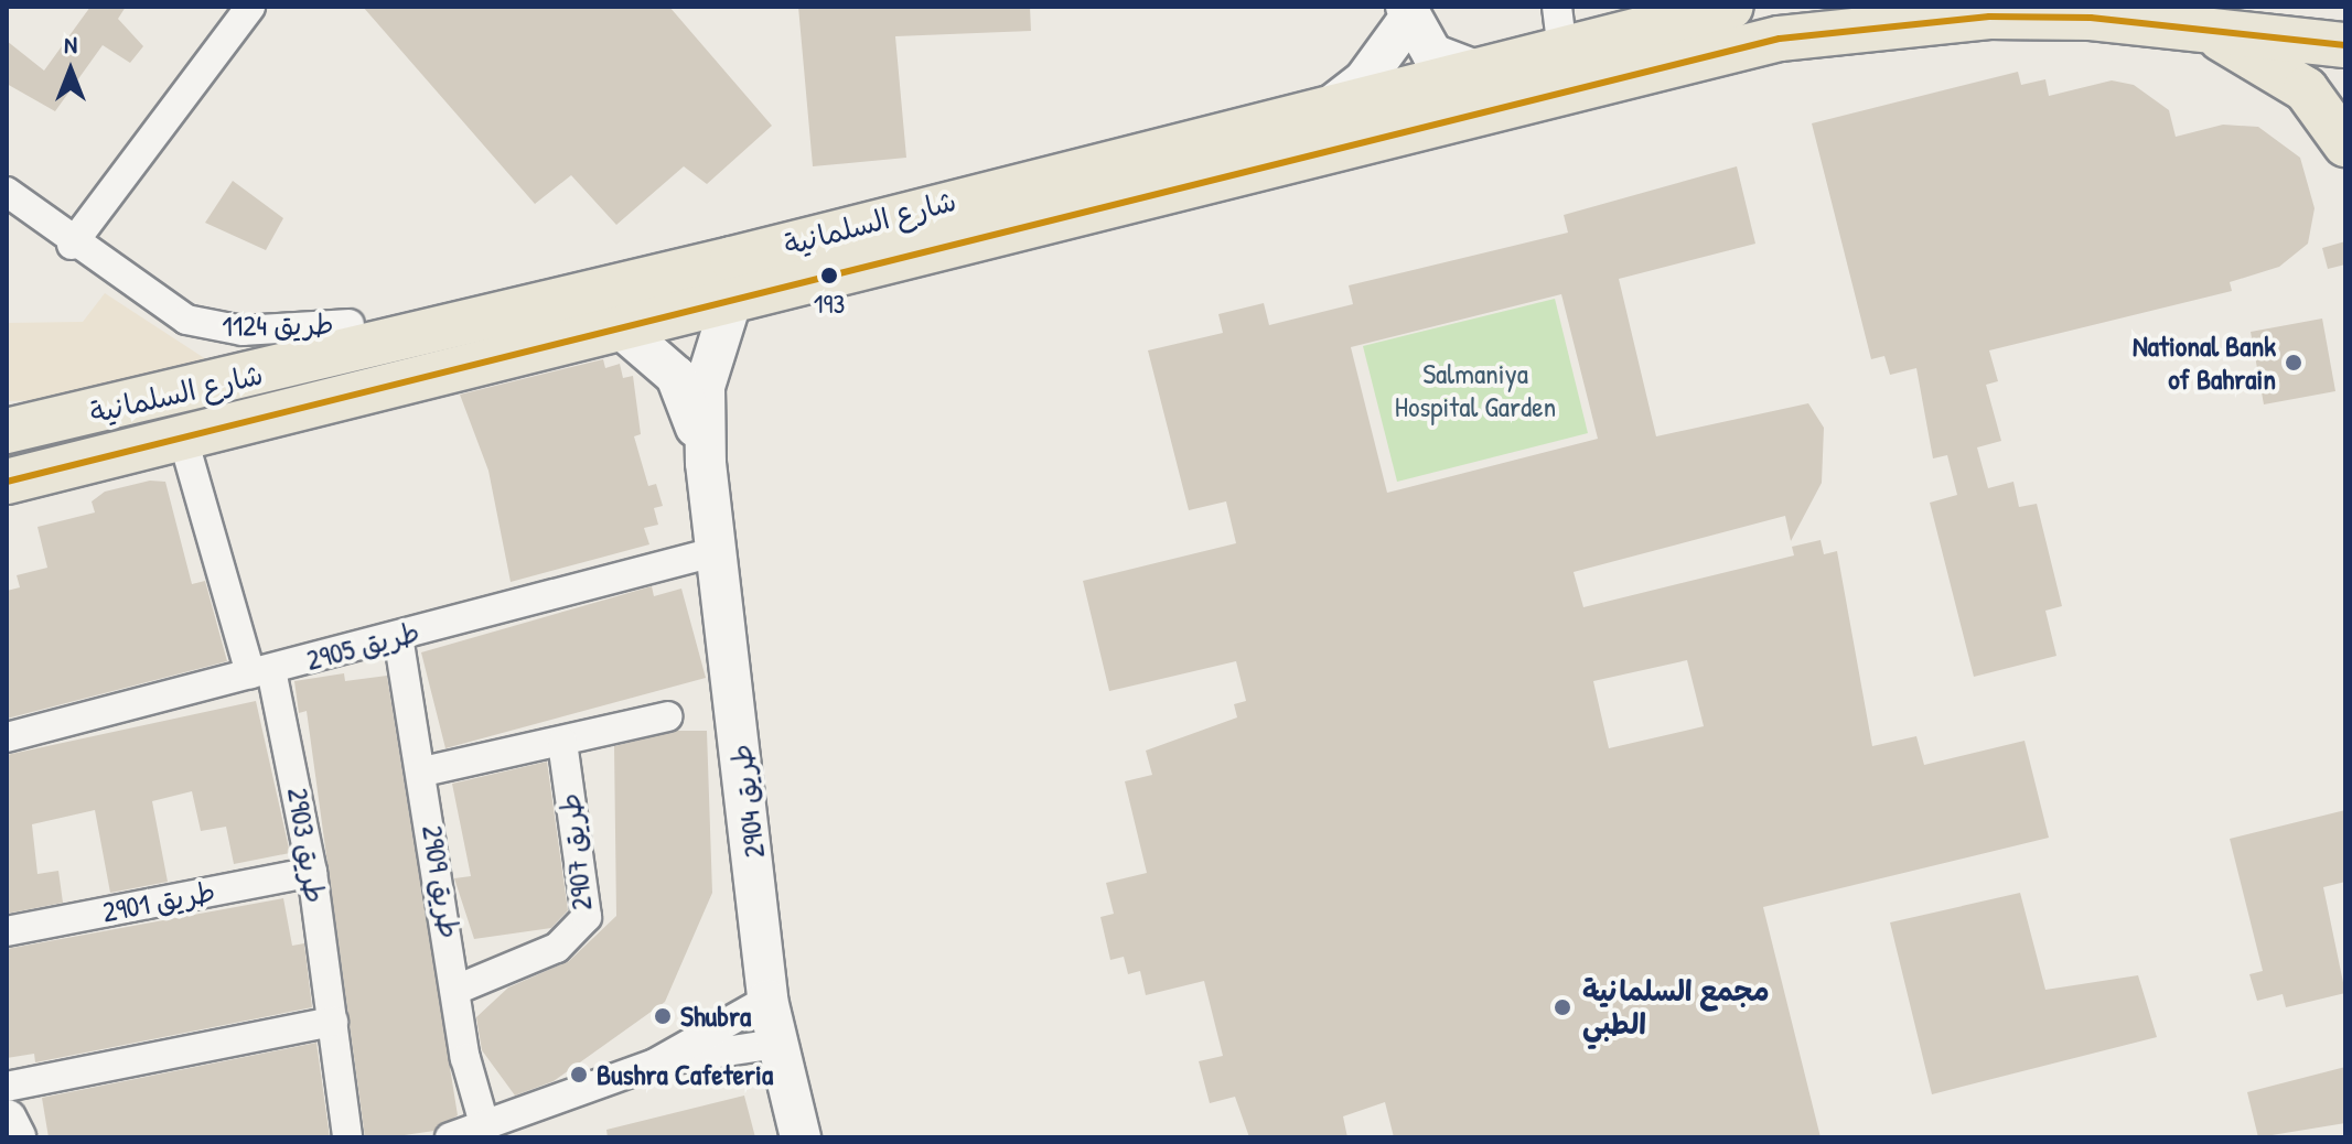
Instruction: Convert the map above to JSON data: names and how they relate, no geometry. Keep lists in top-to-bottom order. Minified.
{"streets":{"main road":["شارع السلمانية"],"street":["طريق 1124","طريق 2905","طريق 2904","طريق 2903","طريق 2907","طريق 2909","طريق 2901"]},"crossings":[["شارع السلمانية","طريق 2904"],["شارع السلمانية","طريق 2903"],["طريق 2905","طريق 2904"],["طريق 2905","طريق 2903"],["طريق 2905","طريق 2909"],["طريق 2903","طريق 2901"],["طريق 2907","طريق 2909"]],"parks":["Salmaniya Hospital Garden"],"places":["193","National Bank of Bahrain","مجمع السلمانية الطبي","Shubra","Bushra Cafeteria"],"north":"top"}
